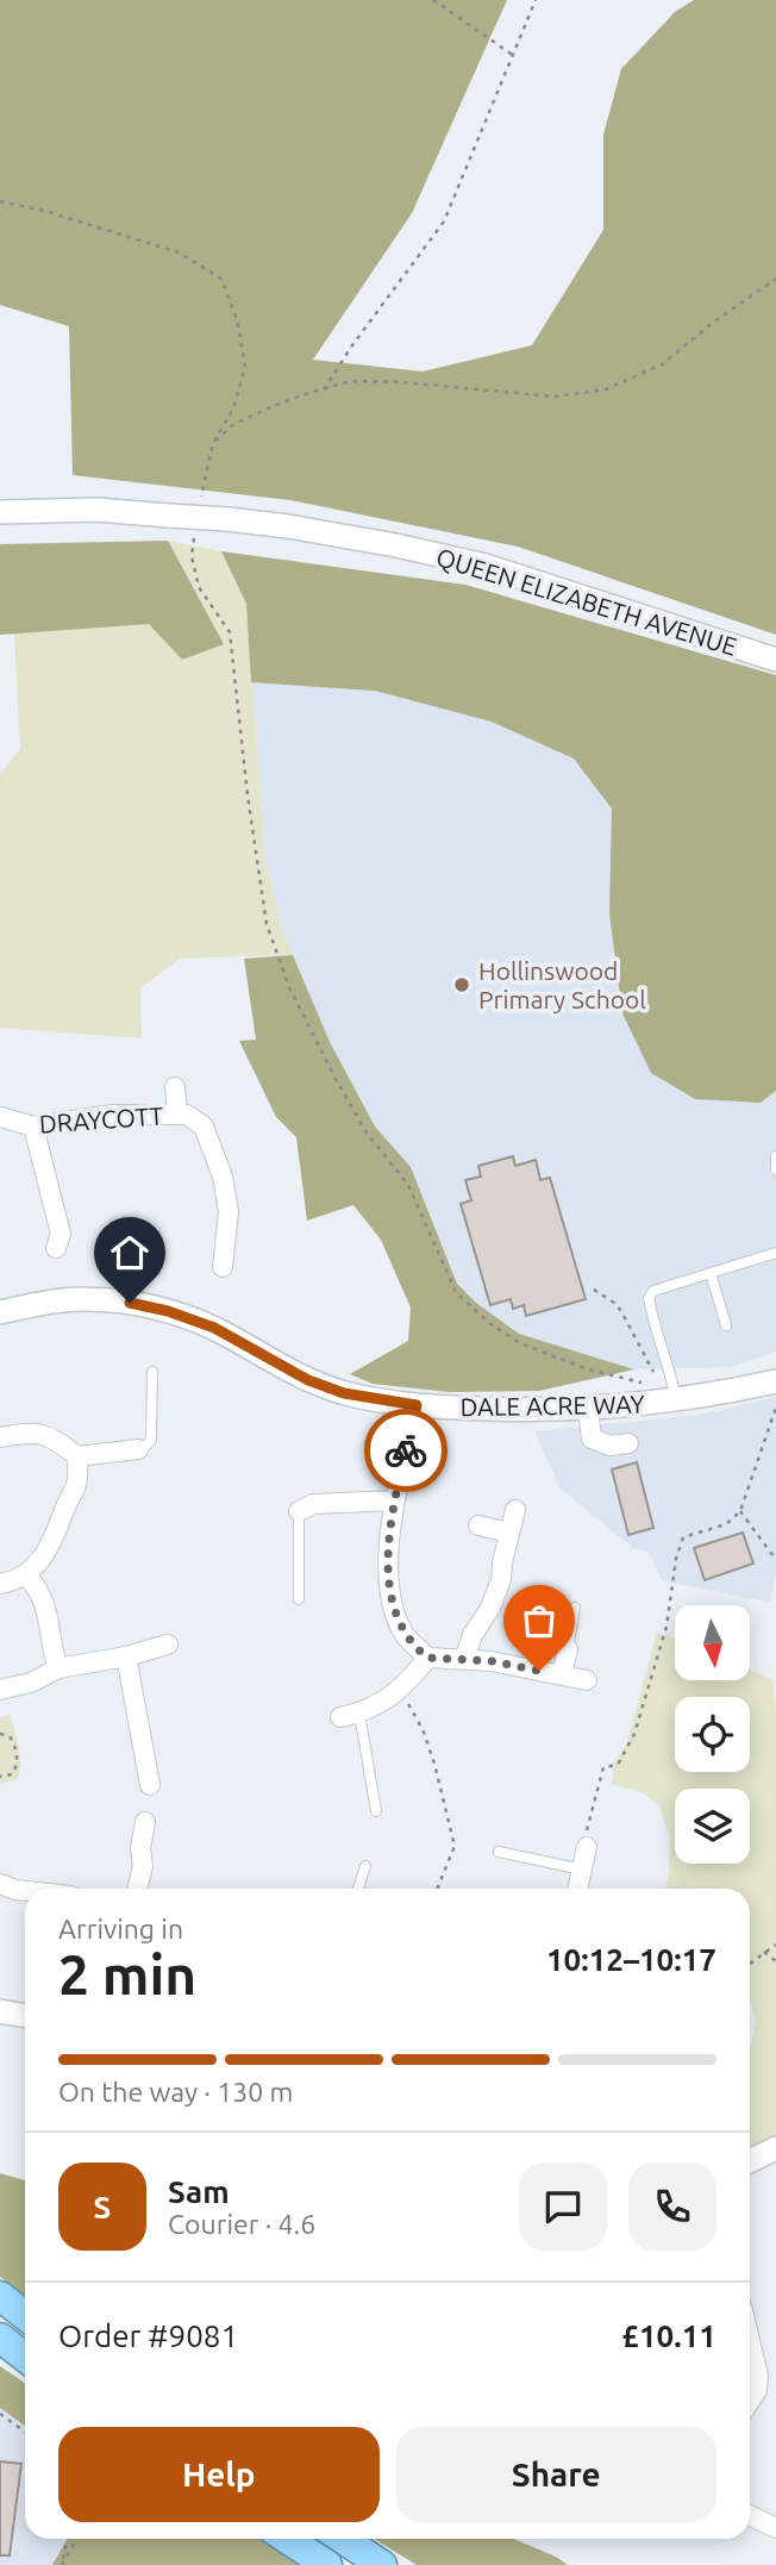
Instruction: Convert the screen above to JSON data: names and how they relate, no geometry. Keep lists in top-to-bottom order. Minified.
{"streets":{"street":["QUEEN ELIZABETH AVENUE","DRAYCOTT","DALE ACRE WAY"]},"places":["Hollinswood Primary School"],"north":"bottom","page":{"heading":["2 min","Arriving in","10:12–10:17"],"panel":["Sam","Courier · 4.6","Order #9081","£10.11"],"bar":"On the way · 130 m","round":"S","buttons":["Help","Share"]}}
